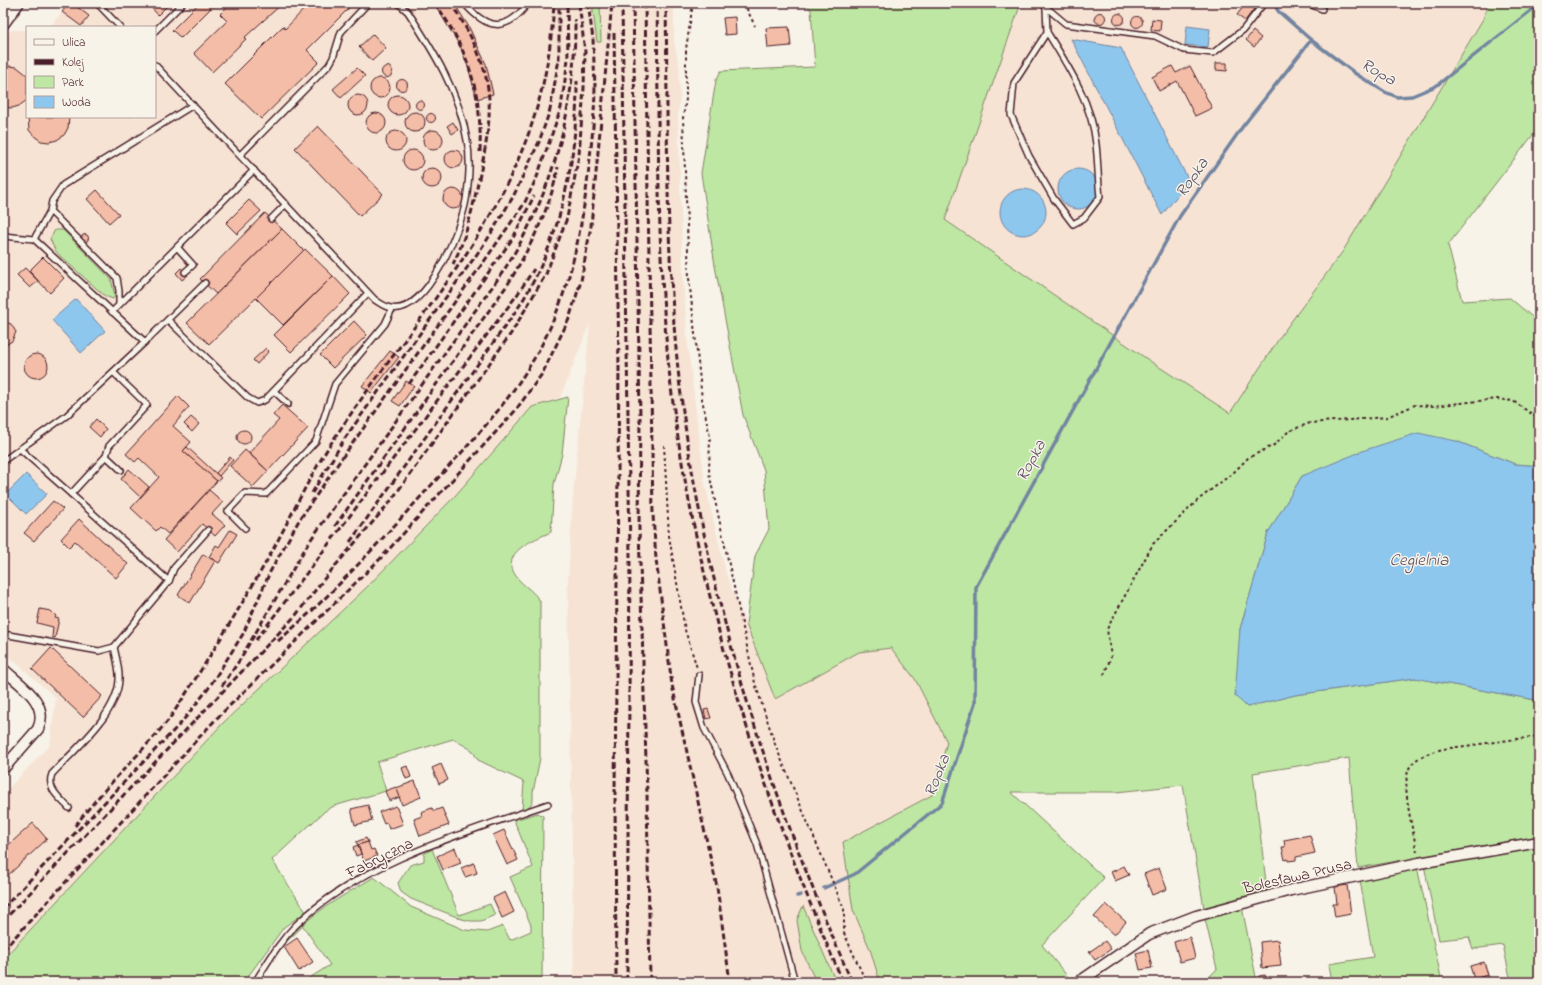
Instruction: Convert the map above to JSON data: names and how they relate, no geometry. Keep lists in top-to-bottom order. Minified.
{"streets":{"street":["Bolesława Prusa"],"lane":["Fabryczna"]},"water":["Ropa","Ropka","Cegielnia"],"legend":["Ulica","Kolej","Park","Woda"]}
